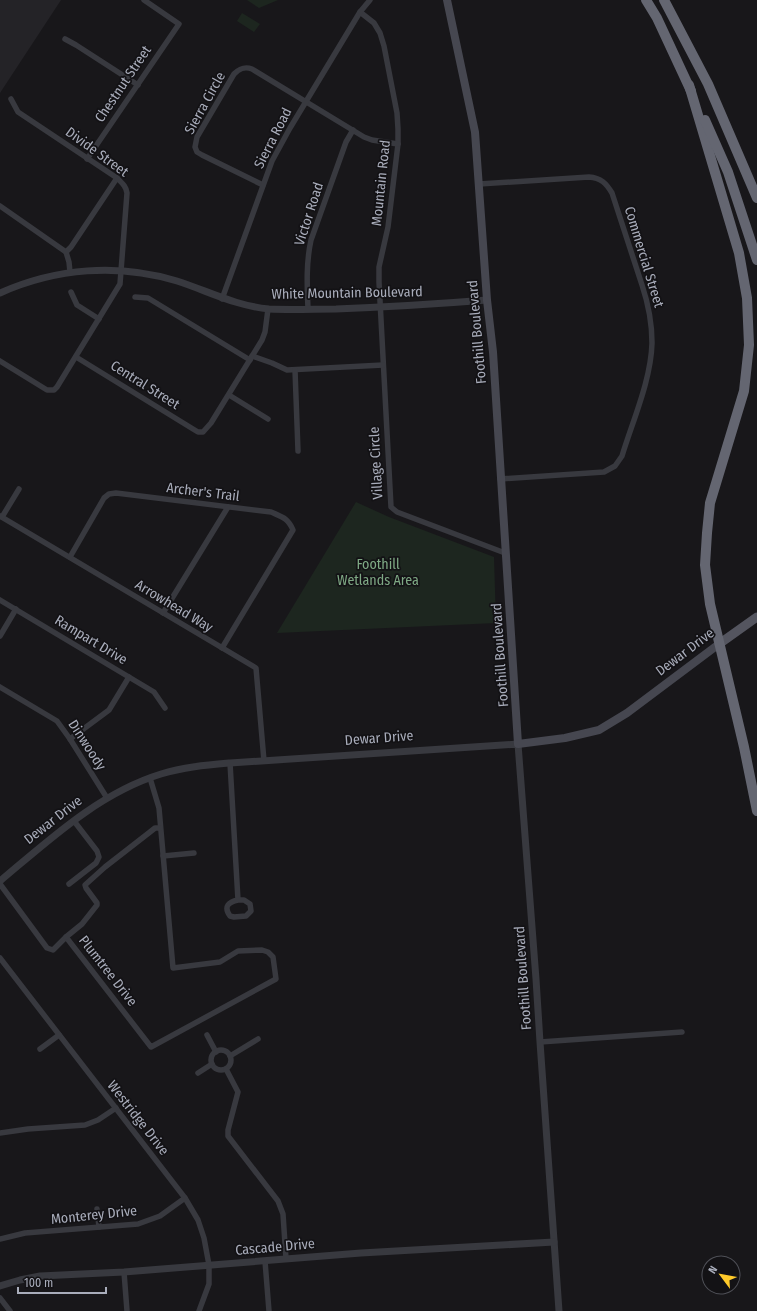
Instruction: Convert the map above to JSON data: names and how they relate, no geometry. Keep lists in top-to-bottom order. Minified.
{"streets":{"main road":["Foothill Boulevard","Dewar Drive"],"street":["Chestnut Street","Sierra Circle","Sierra Road","Divide Street","Mountain Road","Victor Road","Commercial Street","White Mountain Boulevard","Central Street","Village Circle","Archer's Trail","Arrowhead Way","Rampart Drive","Dinwoody","Plumtree Drive","Westridge Drive","Monterey Drive","Cascade Drive"]},"crossings":[["Chestnut Street","Divide Street"],["Sierra Circle","Sierra Road"],["Sierra Road","Mountain Road"],["Sierra Road","White Mountain Boulevard"],["Divide Street","White Mountain Boulevard"],["Divide Street","Central Street"],["Mountain Road","White Mountain Boulevard"],["Mountain Road","Village Circle"],["Victor Road","White Mountain Boulevard"],["Commercial Street","Foothill Boulevard"],["White Mountain Boulevard","Foothill Boulevard"],["Foothill Boulevard","Village Circle"],["Foothill Boulevard","Dewar Drive"],["Foothill Boulevard","Cascade Drive"],["Archer's Trail","Arrowhead Way"],["Arrowhead Way","Dewar Drive"],["Dewar Drive","Dinwoody"],["Dewar Drive","Plumtree Drive"],["Westridge Drive","Monterey Drive"],["Westridge Drive","Cascade Drive"]],"parks":["Foothill Wetlands Area"],"scale_bar":"100 m","north":"top left"}
